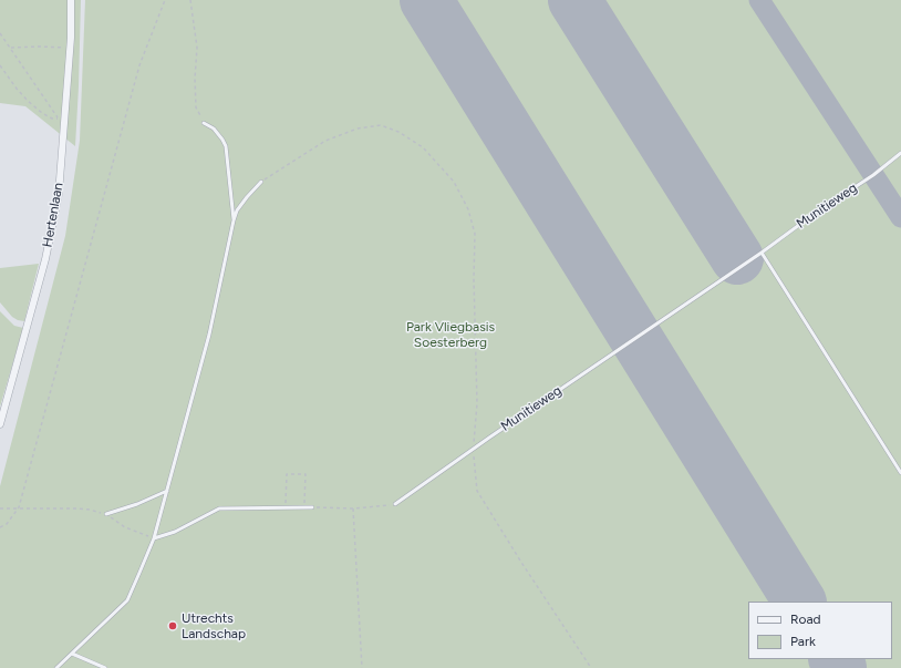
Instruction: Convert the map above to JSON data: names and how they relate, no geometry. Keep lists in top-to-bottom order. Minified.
{"streets":{"street":["Hertenlaan"],"lane":["Munitieweg"]},"parks":["Park Vliegbasis Soesterberg"],"places":["Utrechts Landschap"],"legend":["Road","Park"]}
